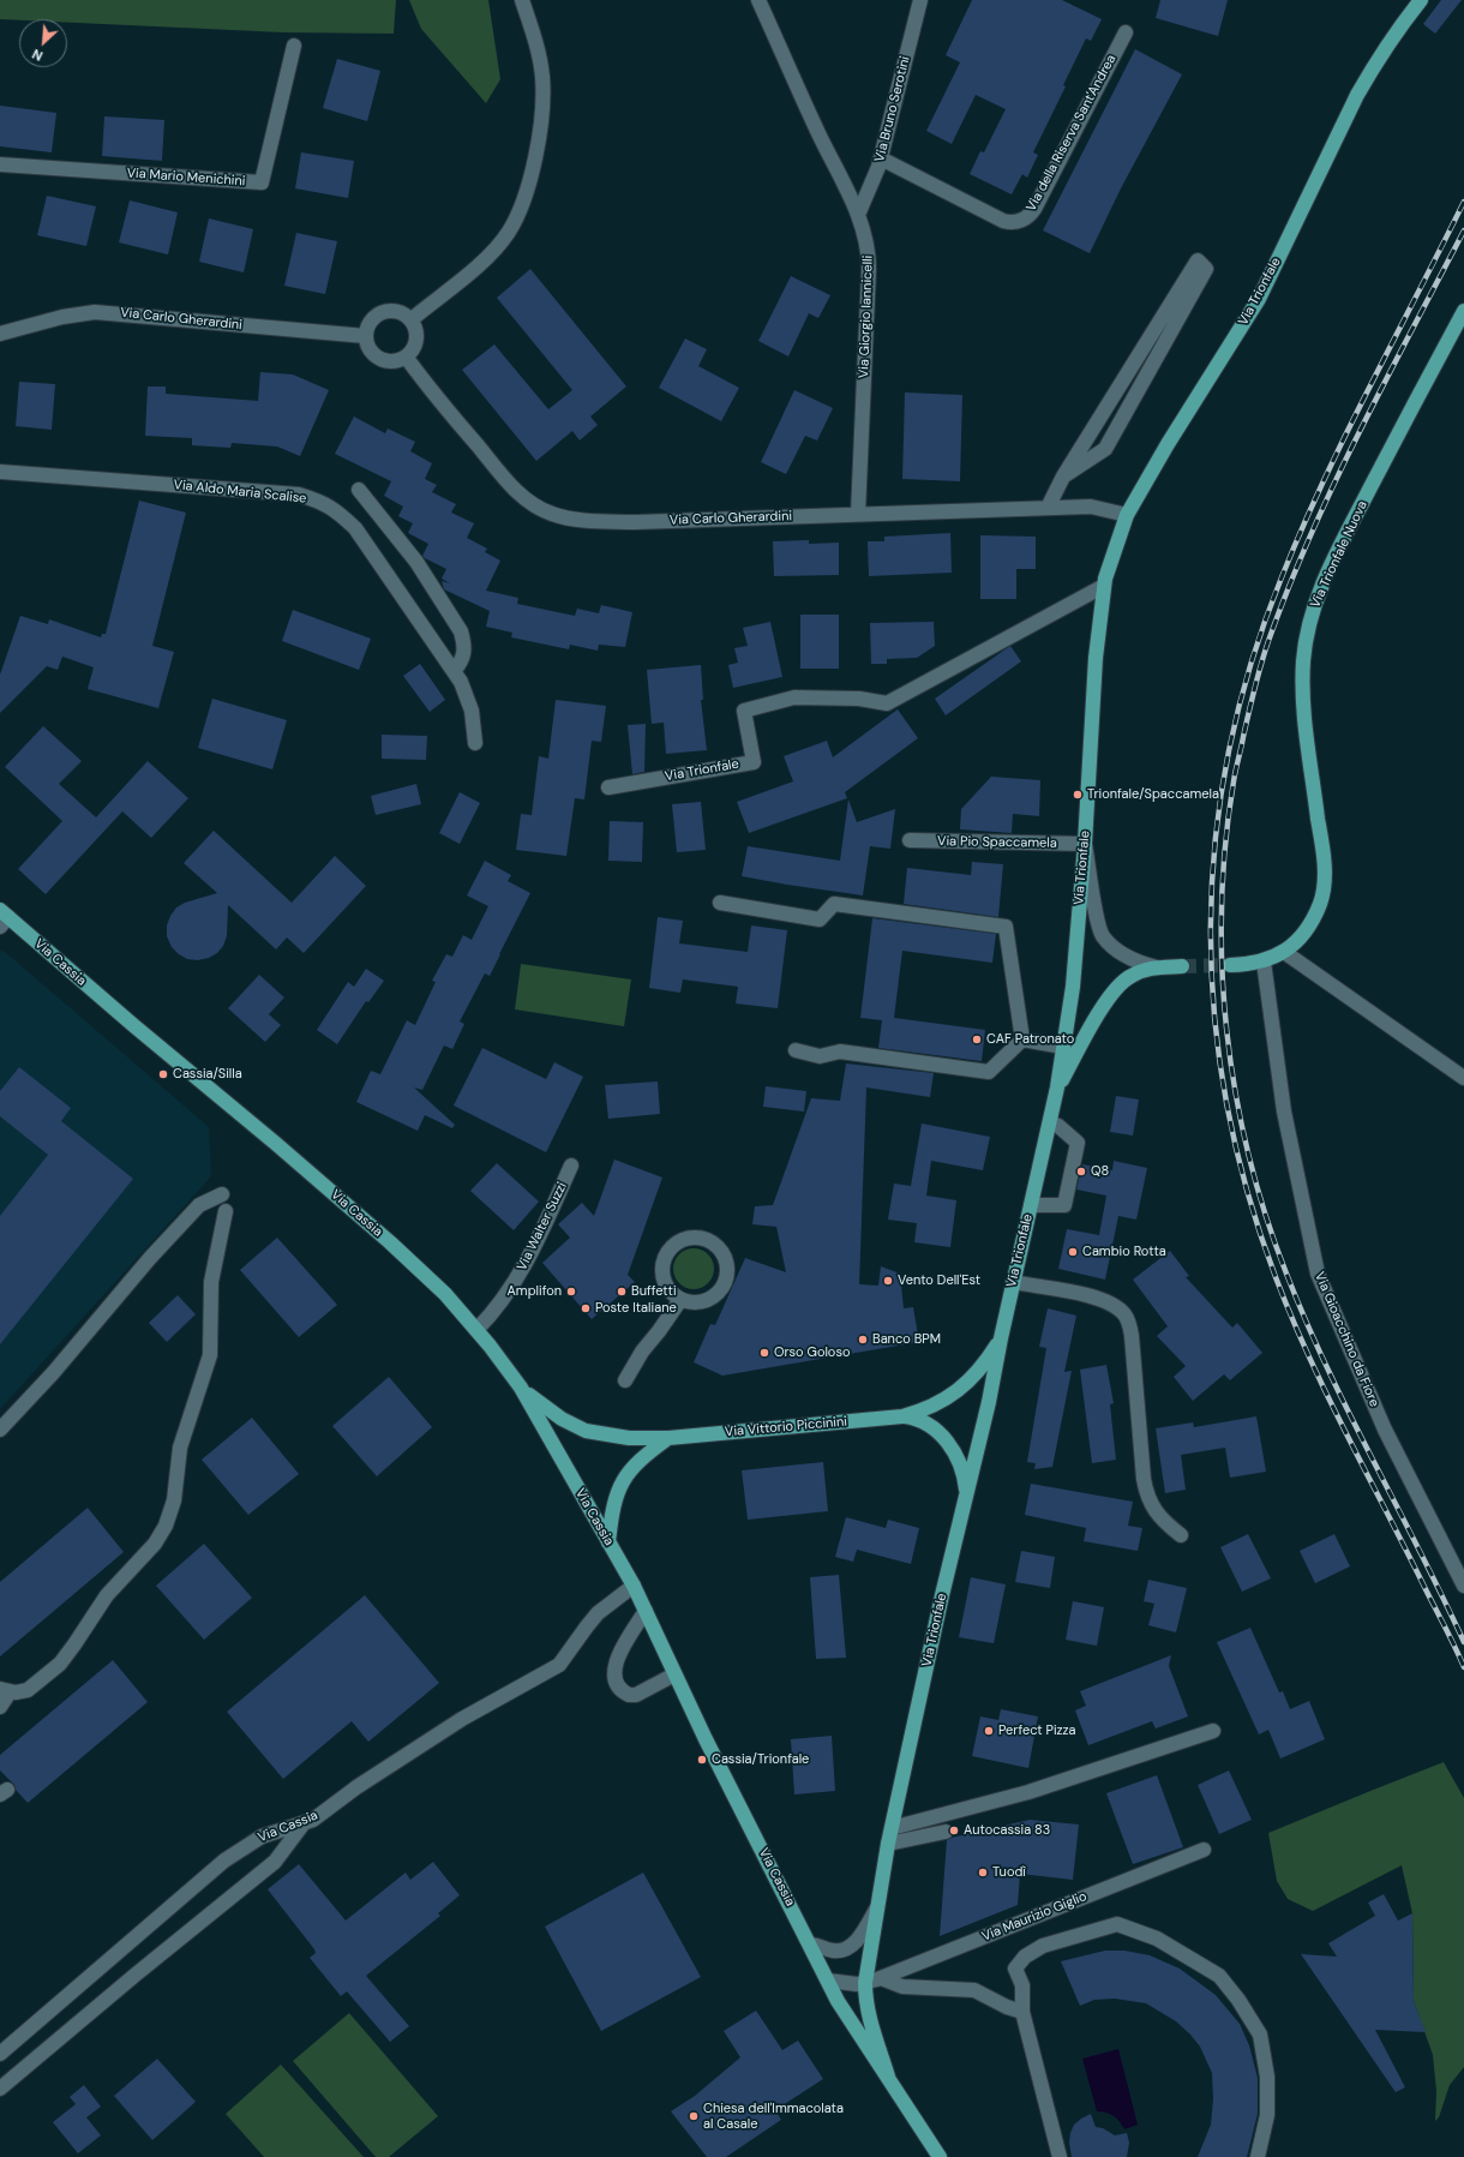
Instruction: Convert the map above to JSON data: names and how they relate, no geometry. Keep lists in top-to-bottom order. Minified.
{"streets":{"main road":["Via Trionfale","Via Trionfale Nuova","Via Cassia","Via Vittorio Piccinini"],"street":["Via Bruno Serotini","Via della Riserva Sant'Andrea","Via Mario Menichini","Via Giorgio Iannicelli","Via Carlo Gherardini","Via Aldo Maria Scalise","Via Pio Spaccamela","Via Walter Suzzi","Via Gioacchino da Fiore","Via Maurizio Giglio"]},"crossings":[["Via Bruno Serotini","Via della Riserva Sant'Andrea"],["Via Bruno Serotini","Via Giorgio Iannicelli"],["Via Trionfale","Via Carlo Gherardini"],["Via Trionfale","Via Pio Spaccamela"],["Via Trionfale","Via Cassia"],["Via Trionfale","Via Vittorio Piccinini"],["Via Trionfale","Via Maurizio Giglio"],["Via Giorgio Iannicelli","Via Carlo Gherardini"],["Via Trionfale Nuova","Via Gioacchino da Fiore"],["Via Cassia","Via Walter Suzzi"],["Via Cassia","Via Vittorio Piccinini"],["Via Cassia","Via Maurizio Giglio"]],"places":["Trionfale/Spaccamela","CAF Patronato","Cassia/Silla","Q8","Cambio Rotta","Vento Dell'Est","Amplifon","Buffetti","Poste Italiane","Banco BPM","Orso Goloso","Perfect Pizza","Cassia/Trionfale","Autocassia 83","Tuodì","Chiesa dell'Immacolata al Casale"],"north":"bottom left"}
